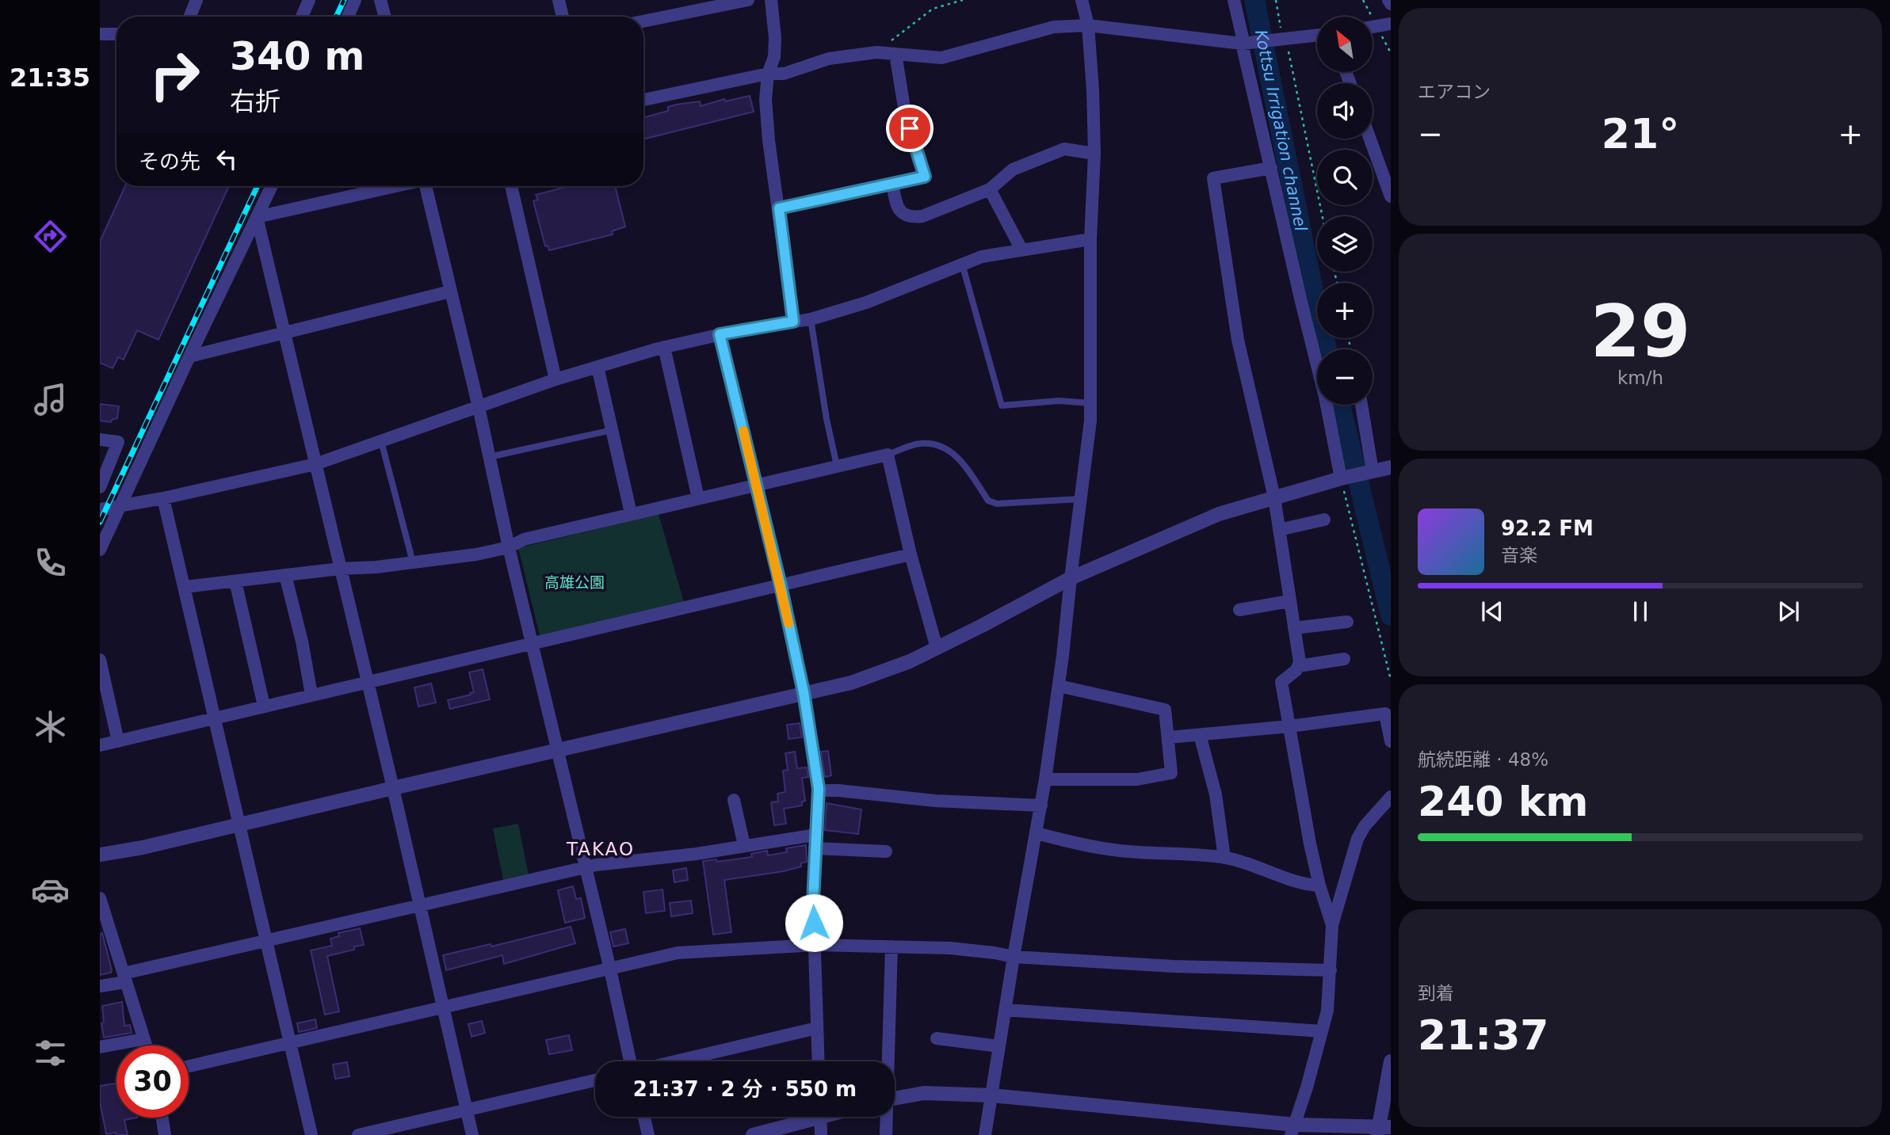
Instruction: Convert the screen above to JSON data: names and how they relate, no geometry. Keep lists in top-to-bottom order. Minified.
{"districts":["TAKAO"],"water":["Kottsu Irrigation channel"],"parks":["高雄公園"],"north":"top left","page":{"tabs":"21:35","tile":["エアコン",["29","km/h"],["航続距離 · 48%","240 km"],["到着","21:37"]],"map_buttons":["+","−"],"turn":["340 m","右折"],"heat":["−","21°","+"],"then":"その先","song":["92.2 FM","音楽"],"limit":"30","trip":"21:37 · 2 分 · 550 m"}}
